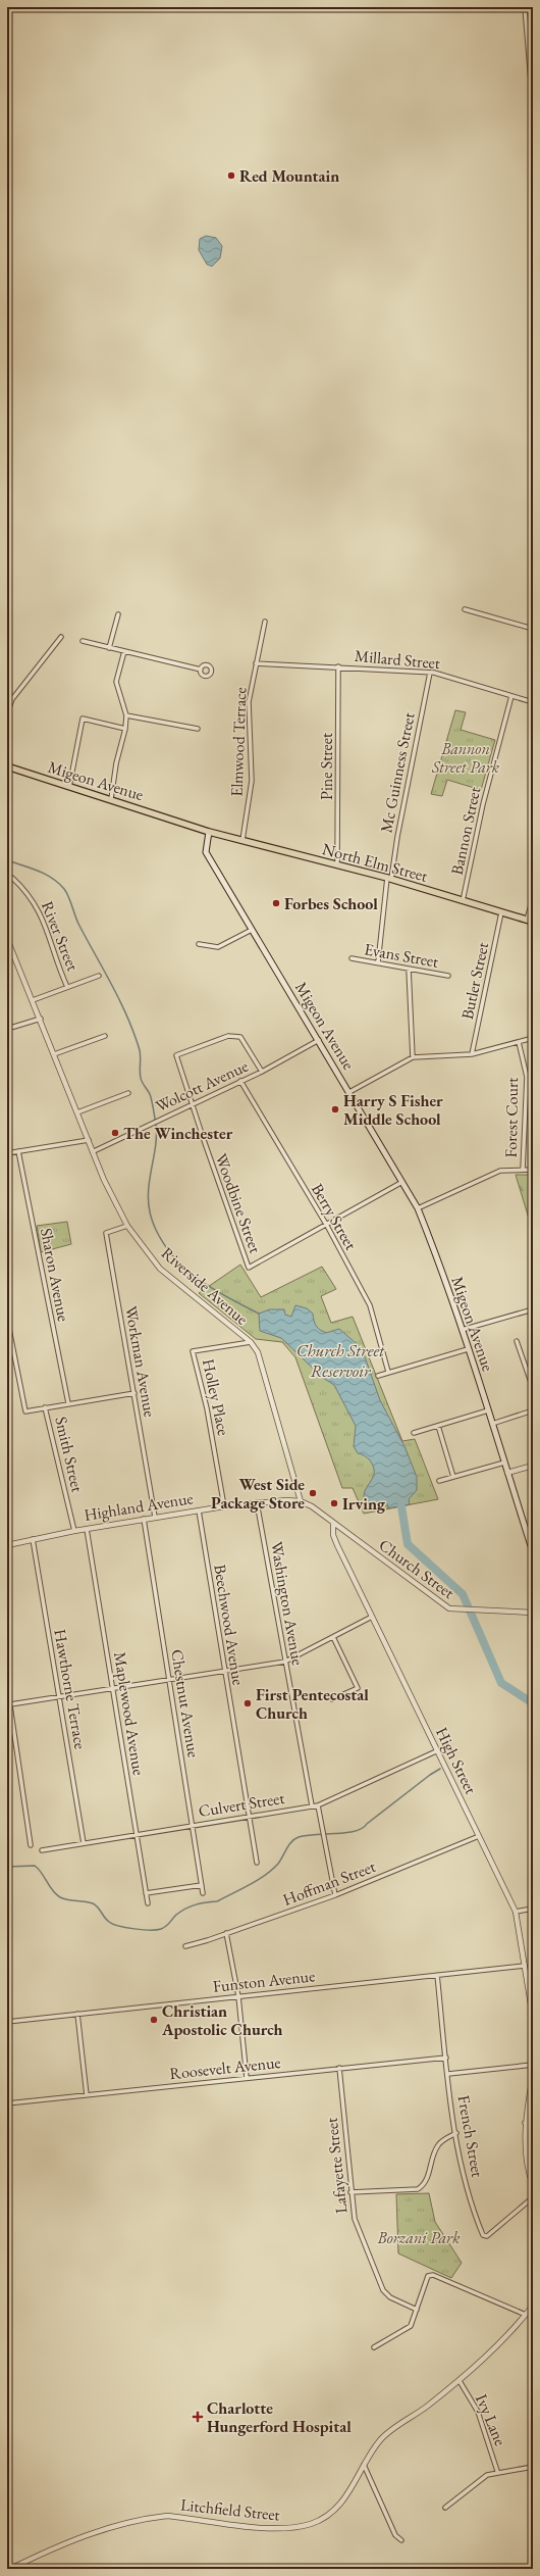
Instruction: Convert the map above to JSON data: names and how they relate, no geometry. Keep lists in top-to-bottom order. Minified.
{"streets":{"main road":["Migeon Avenue","North Elm Street"],"street":["Millard Street","Elmwood Terrace","Pine Street","Mc Guinness Street","Bannon Street","River Street","Evans Street","Butler Street","Wolcott Avenue","Forest Court","Woodbine Street","Berry Street","Sharon Avenue","Riverside Avenue","Workman Avenue","Holley Place","Smith Street","Highland Avenue","Church Street","Washington Avenue","Beechwood Avenue","Hawthorne Terrace","Chestnut Avenue","Maplewood Avenue","High Street","Culvert Street","Hoffman Street","Funston Avenue","Roosevelt Avenue","French Street","Lafayette Street","Ivy Lane","Litchfield Street"]},"crossings":[["Millard Street","Elmwood Terrace"],["Millard Street","Pine Street"],["Millard Street","Mc Guinness Street"],["Millard Street","Bannon Street"],["Elmwood Terrace","North Elm Street"],["Pine Street","North Elm Street"],["Mc Guinness Street","North Elm Street"],["Mc Guinness Street","Evans Street"],["Migeon Avenue","North Elm Street"],["Migeon Avenue","Wolcott Avenue"],["Bannon Street","North Elm Street"],["North Elm Street","Butler Street"],["Wolcott Avenue","Woodbine Street"],["Wolcott Avenue","Berry Street"],["Wolcott Avenue","Riverside Avenue"],["Woodbine Street","Berry Street"],["Riverside Avenue","Workman Avenue"],["Riverside Avenue","Holley Place"],["Riverside Avenue","Highland Avenue"],["Riverside Avenue","Church Street"],["Workman Avenue","Highland Avenue"],["Holley Place","Highland Avenue"],["Smith Street","Highland Avenue"],["Highland Avenue","Church Street"],["Highland Avenue","Washington Avenue"],["Highland Avenue","Beechwood Avenue"],["Highland Avenue","Hawthorne Terrace"],["Highland Avenue","Chestnut Avenue"],["Highland Avenue","Maplewood Avenue"],["Church Street","High Street"],["Washington Avenue","Culvert Street"],["Beechwood Avenue","Culvert Street"],["Hawthorne Terrace","Culvert Street"],["Chestnut Avenue","Culvert Street"],["Maplewood Avenue","Culvert Street"],["High Street","Culvert Street"],["High Street","Hoffman Street"],["High Street","Funston Avenue"],["Funston Avenue","French Street"],["Roosevelt Avenue","French Street"],["Roosevelt Avenue","Lafayette Street"],["Ivy Lane","Litchfield Street"]],"water":["Church Street Reservoir"],"parks":["Bannon Street Park","Borzani Park"],"places":{"other":["Red Mountain","Forbes School","Harry S Fisher Middle School","The Winchester","West Side Package Store","Irving","First Pentecostal Church","Christian Apostolic Church"],"health":["Charlotte Hungerford Hospital"]}}
